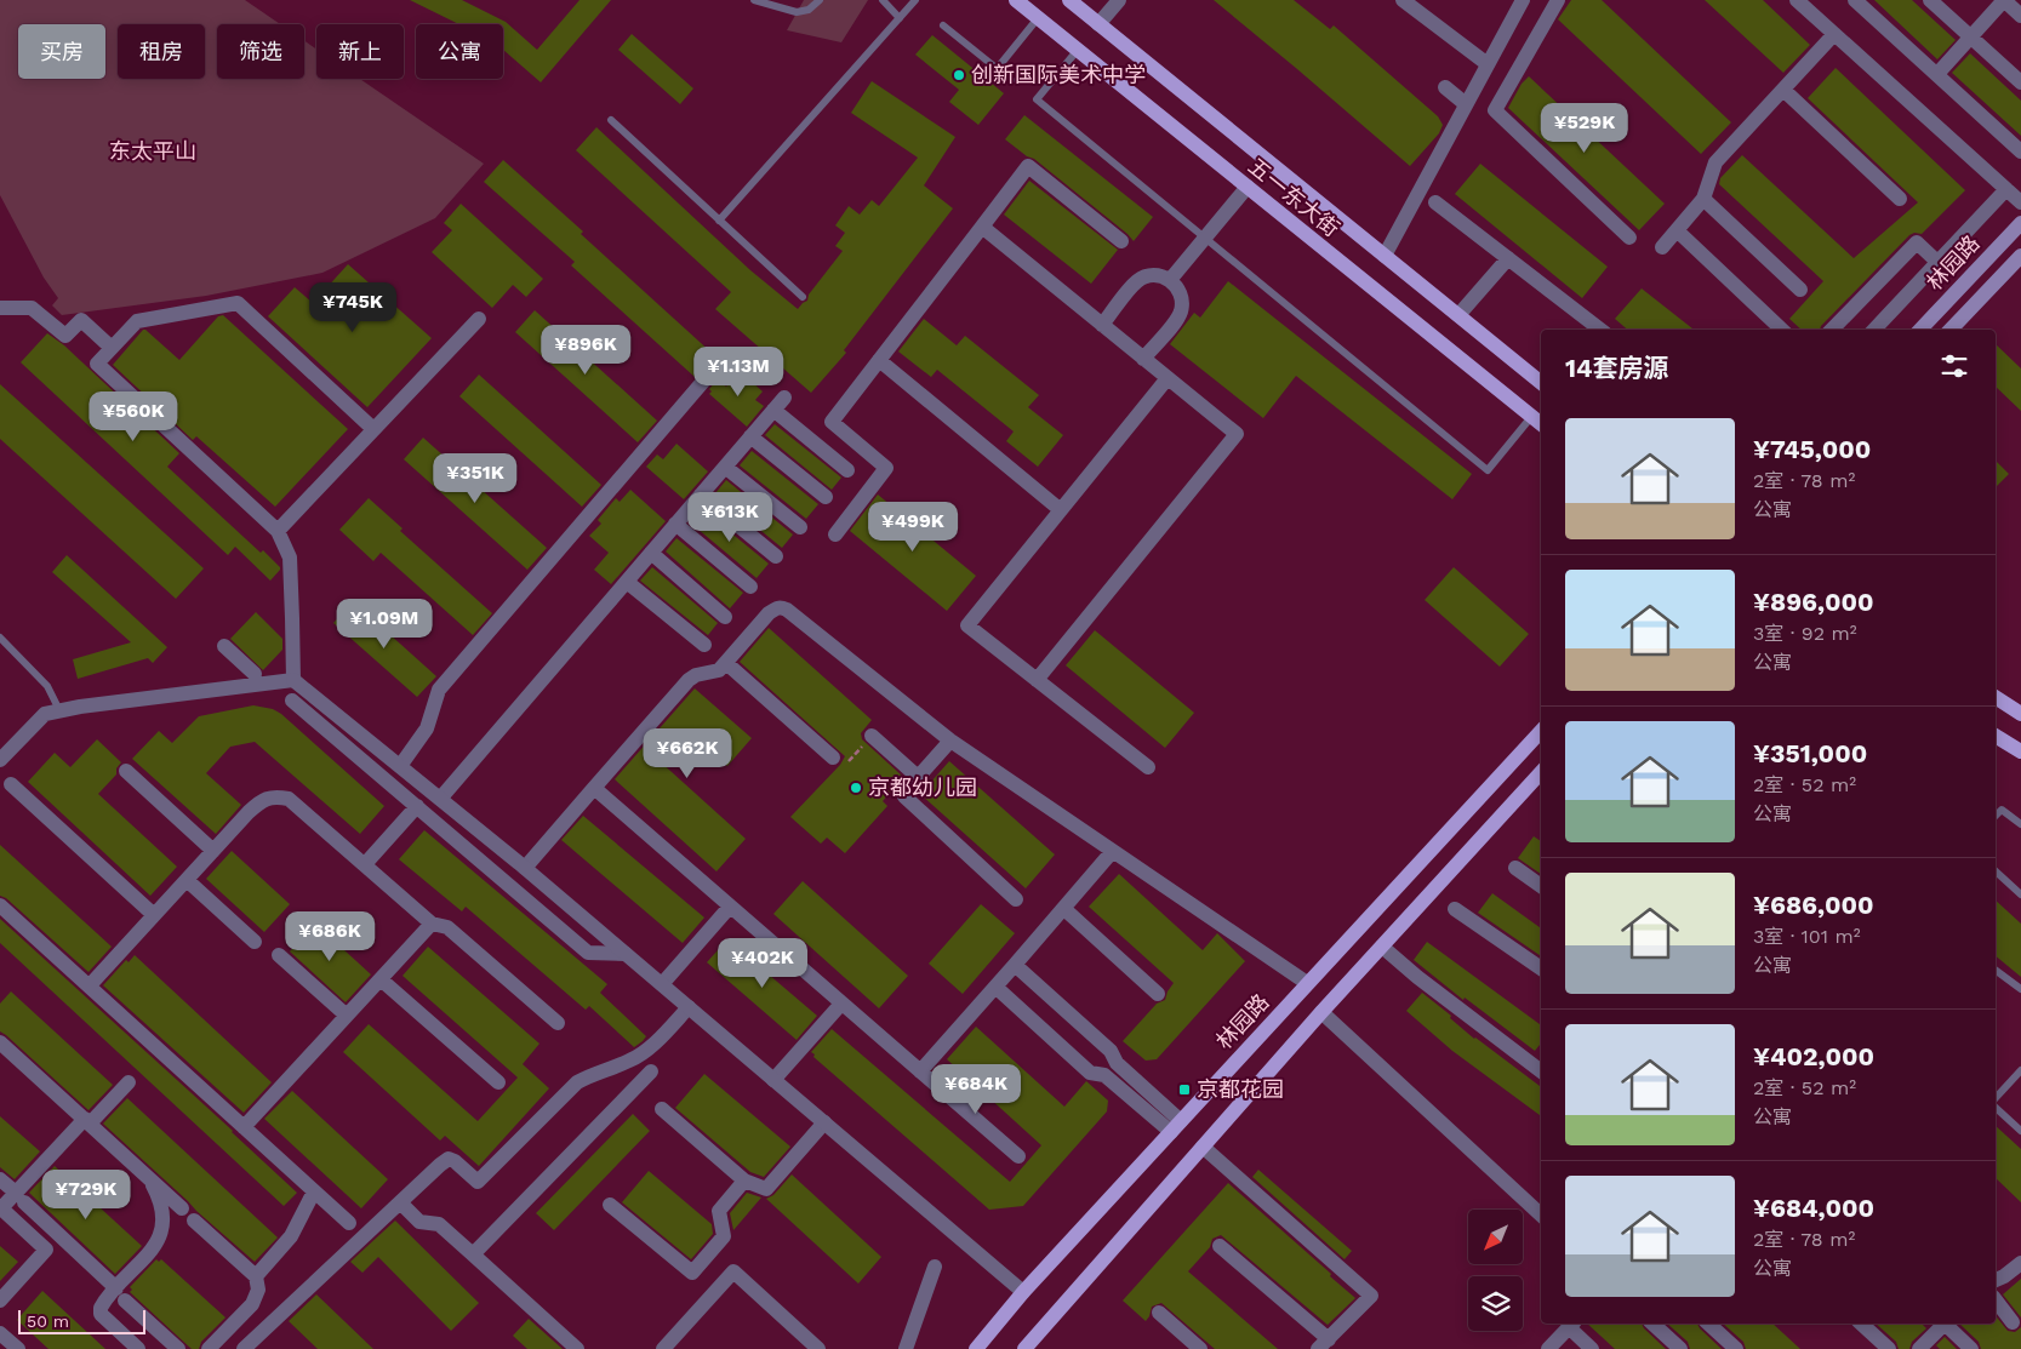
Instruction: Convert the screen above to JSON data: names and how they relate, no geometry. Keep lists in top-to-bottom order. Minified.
{"streets":{"main road":["五一东大街","林园路"]},"parks":["东太平山"],"places":{"other":["创新国际美术中学","京都幼儿园"],"transit":["京都花园"]},"scale_bar":"50 m","north":"bottom left","page":{"chip":["买房","租房","筛选","新上","公寓"],"price":["¥529K","¥745K","¥896K","¥1.13M","¥560K","¥351K","¥613K","¥499K","¥1.09M","¥662K","¥686K","¥402K","¥684K","¥729K"],"heading":"14套房源","list":[{"name":"¥745,000","note":"2室 · 78 m² · 公寓"},{"name":"¥896,000","note":"3室 · 92 m² · 公寓"},{"name":"¥351,000","note":"2室 · 52 m² · 公寓"},{"name":"¥686,000","note":"3室 · 101 m² · 公寓"},{"name":"¥402,000","note":"2室 · 52 m² · 公寓"},{"name":"¥684,000","note":"2室 · 78 m² · 公寓"}],"scale":"50 m"}}
